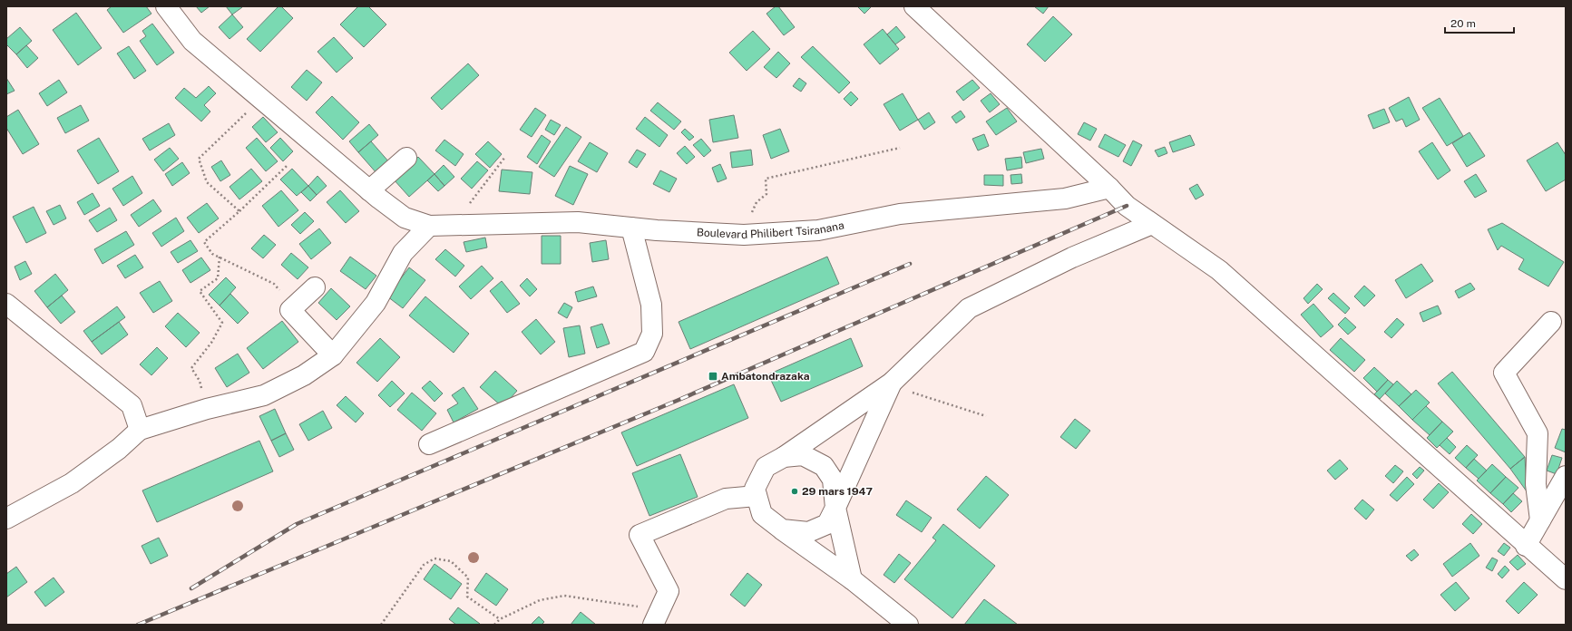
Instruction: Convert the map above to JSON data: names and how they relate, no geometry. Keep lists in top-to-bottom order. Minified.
{"streets":{"street":["Boulevard Philibert Tsiranana"]},"places":{"transit":["Ambatondrazaka"],"other":["29 mars 1947"]},"scale_bar":"20 m"}
